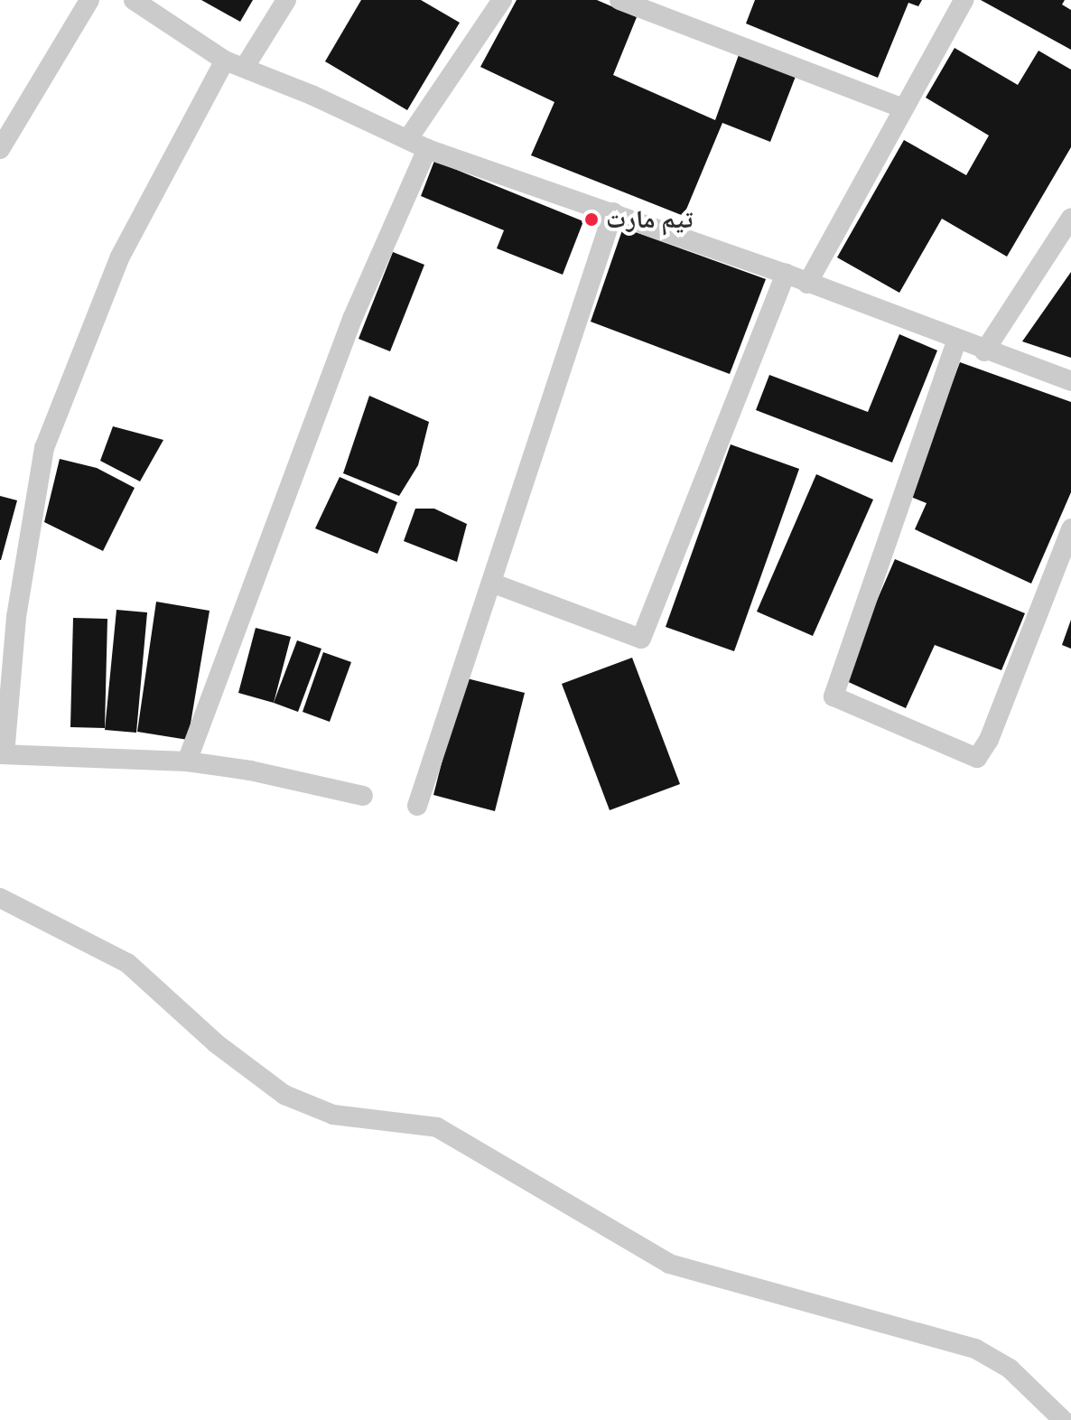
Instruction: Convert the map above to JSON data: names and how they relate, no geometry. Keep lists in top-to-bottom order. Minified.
{"places":["تيم مارت"]}
